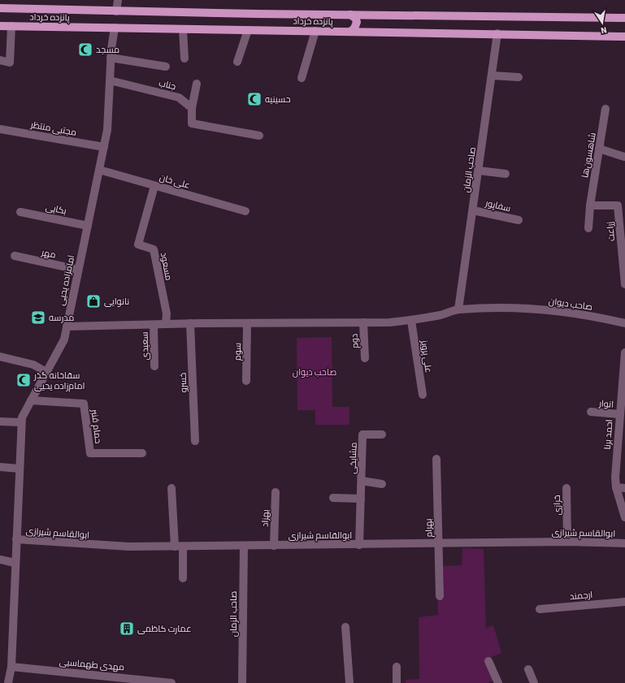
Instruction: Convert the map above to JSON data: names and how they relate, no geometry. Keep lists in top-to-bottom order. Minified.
{"streets":{"main road":["پانزده خرداد"],"street":["جناب","مجتبی منتظر","شاهسون‌ها","صاحب الزمان","علی خان","سفاپور","بکایی","زراعت","مهر","مسعود","امامزاده یحیی","صاحب دیوان","دوم","سعیدی","سوم","علی پرویز","خسرو","انوار","حمام قنبر","احمد برنا","مشایخی","خرازی","بهزاد","بهرام","ابوالقاسم شیرازی","ارجمند","مهدی طهماسبی"]},"crossings":[["پانزده خرداد","صاحب الزمان"],["پانزده خرداد","امامزاده یحیی"],["جناب","امامزاده یحیی"],["مجتبی منتظر","امامزاده یحیی"],["شاهسون‌ها","زراعت"],["صاحب الزمان","سفاپور"],["صاحب الزمان","صاحب دیوان"],["صاحب الزمان","ابوالقاسم شیرازی"],["علی خان","مسعود"],["علی خان","امامزاده یحیی"],["بکایی","امامزاده یحیی"],["مهر","امامزاده یحیی"],["مسعود","صاحب دیوان"],["امامزاده یحیی","صاحب دیوان"],["امامزاده یحیی","حمام قنبر"],["امامزاده یحیی","ابوالقاسم شیرازی"],["امامزاده یحیی","مهدی طهماسبی"],["صاحب دیوان","دوم"],["صاحب دیوان","سعیدی"],["صاحب دیوان","سوم"],["صاحب دیوان","علی پرویز"],["صاحب دیوان","خسرو"],["انوار","احمد برنا"],["مشایخی","ابوالقاسم شیرازی"],["خرازی","ابوالقاسم شیرازی"],["بهزاد","ابوالقاسم شیرازی"],["بهرام","ابوالقاسم شیرازی"]],"parks":["صاحب دیوان"],"places":{"mosque":["مسجد","حسینیه","سقاخانه گذر امام‌زاده یحیی"],"shop":["نانوایی"],"school or university":["مدرسه"],"building":["عمارت کاظمی"]},"north":"bottom"}
